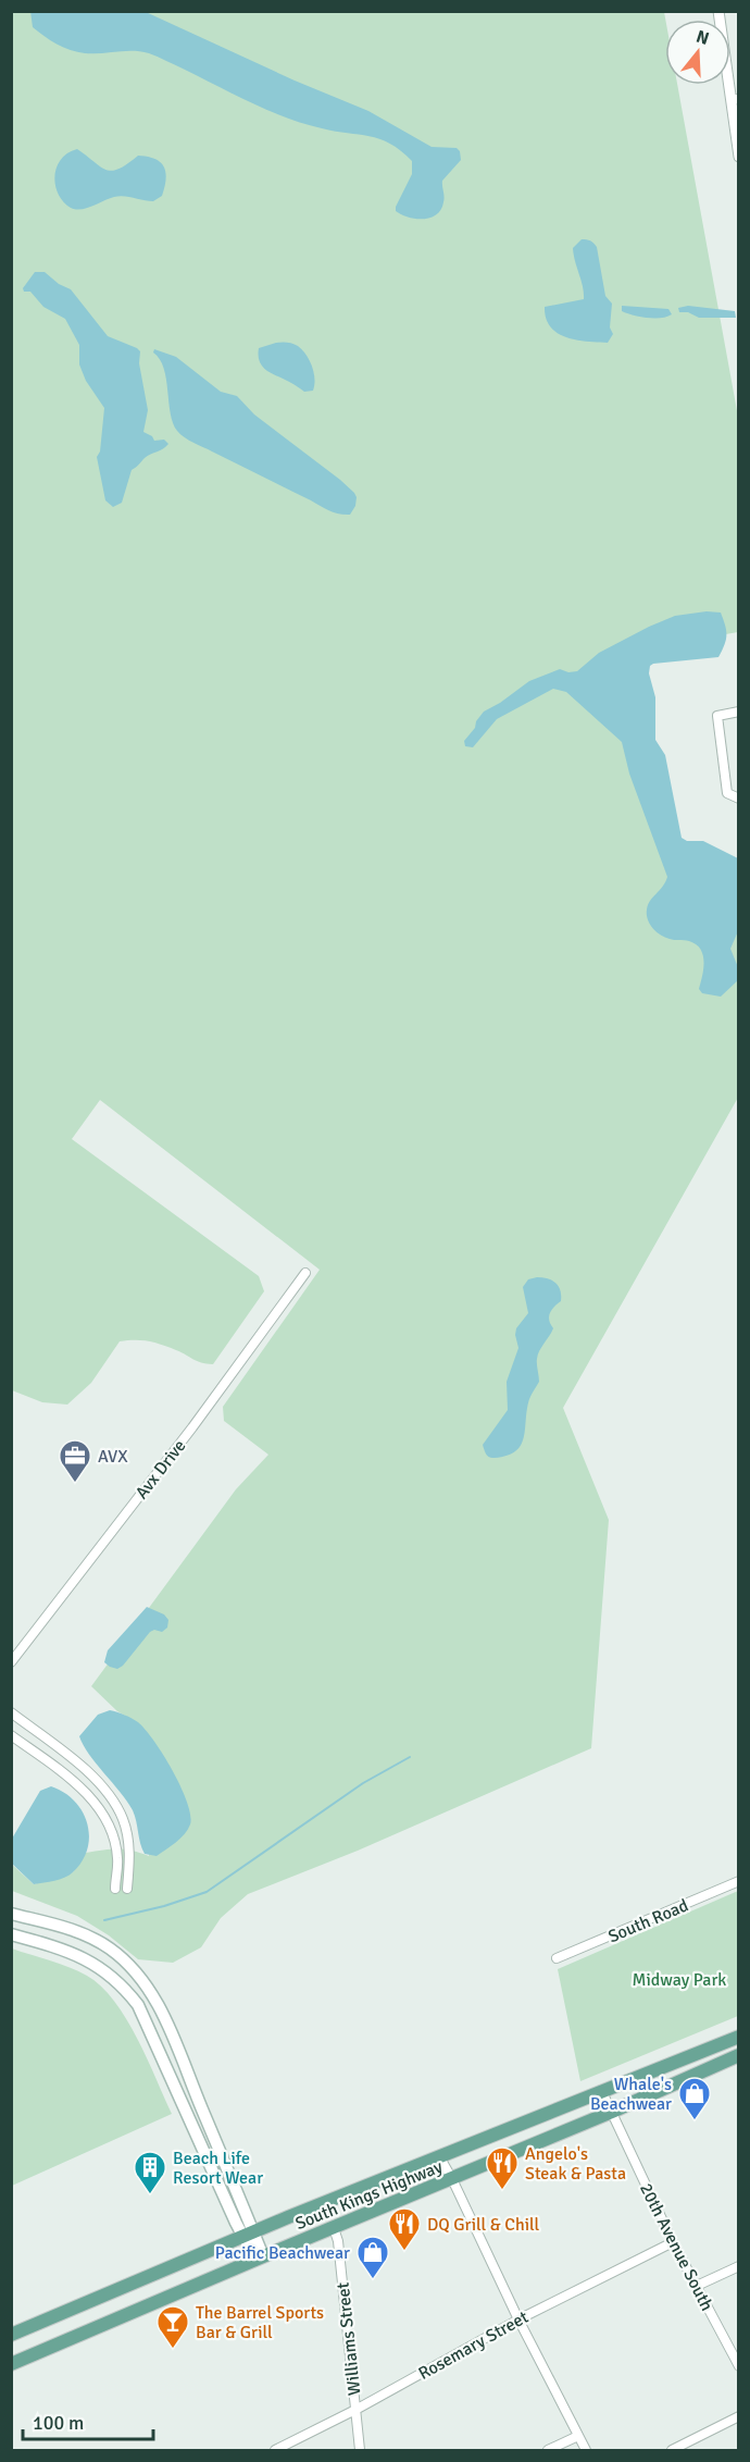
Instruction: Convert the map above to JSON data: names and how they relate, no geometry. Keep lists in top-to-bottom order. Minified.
{"streets":{"main road":["South Kings Highway"],"street":["Avx Drive","South Road","20th Avenue South","Williams Street","Rosemary Street"]},"crossings":[["South Kings Highway","20th Avenue South"],["South Kings Highway","Williams Street"],["20th Avenue South","Rosemary Street"],["Williams Street","Rosemary Street"]],"parks":["Midway Park"],"places":{"office":["AVX"],"shop":["Whale's Beachwear","Pacific Beachwear"],"restaurant":["Angelo's Steak & Pasta","DQ Grill & Chill"],"building":["Beach Life Resort Wear"],"bar":["The Barrel Sports Bar & Grill"]},"scale_bar":"100 m","north":"top"}
